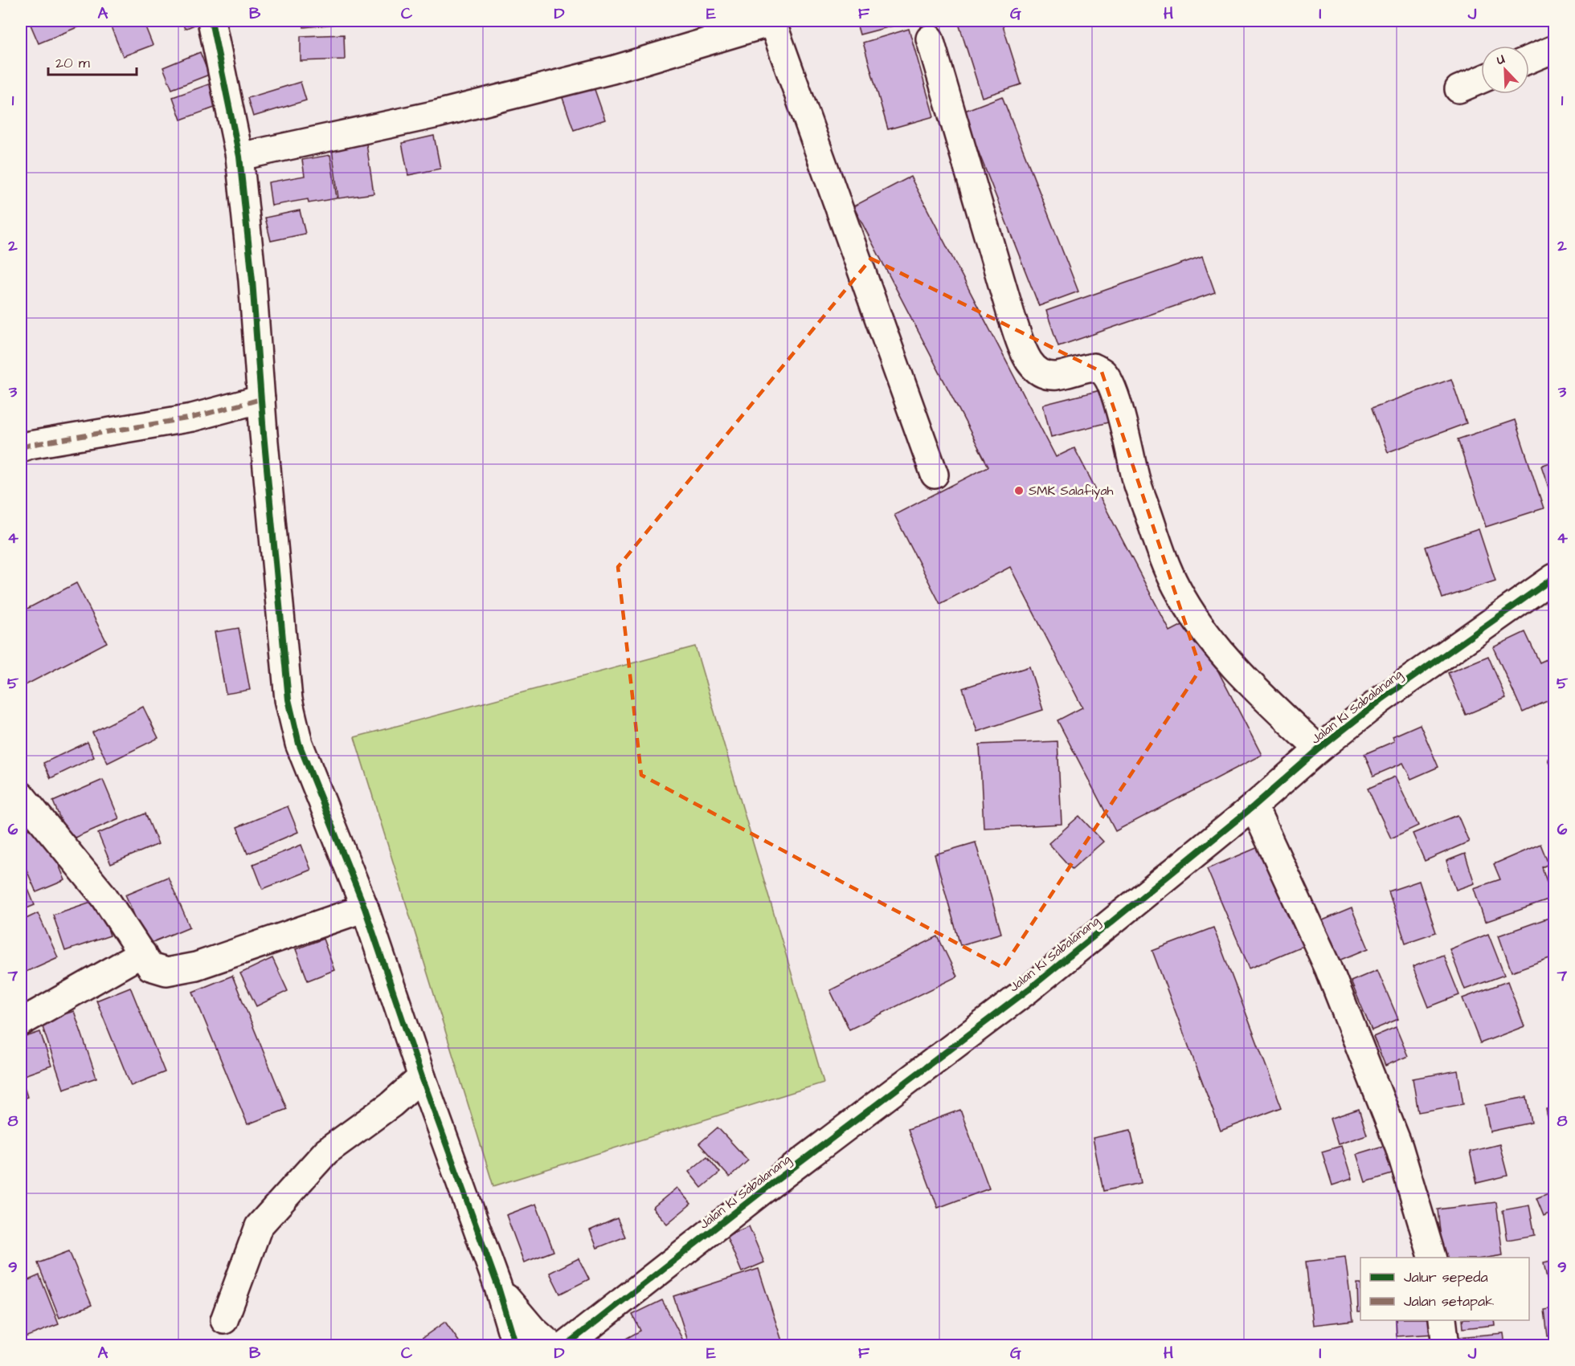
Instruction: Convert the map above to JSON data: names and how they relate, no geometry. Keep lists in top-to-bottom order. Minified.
{"streets":{"street":["Jalan Ki Sabalanang"]},"places":["SMK Salafiyah"],"legend":["Jalur sepeda","Jalan setapak"],"scale_bar":"20 m","north":"top left","grid":{"columns":["A","B","C","D","E","F","G","H","I","J"],"rows":["1","2","3","4","5","6","7","8","9"]}}
